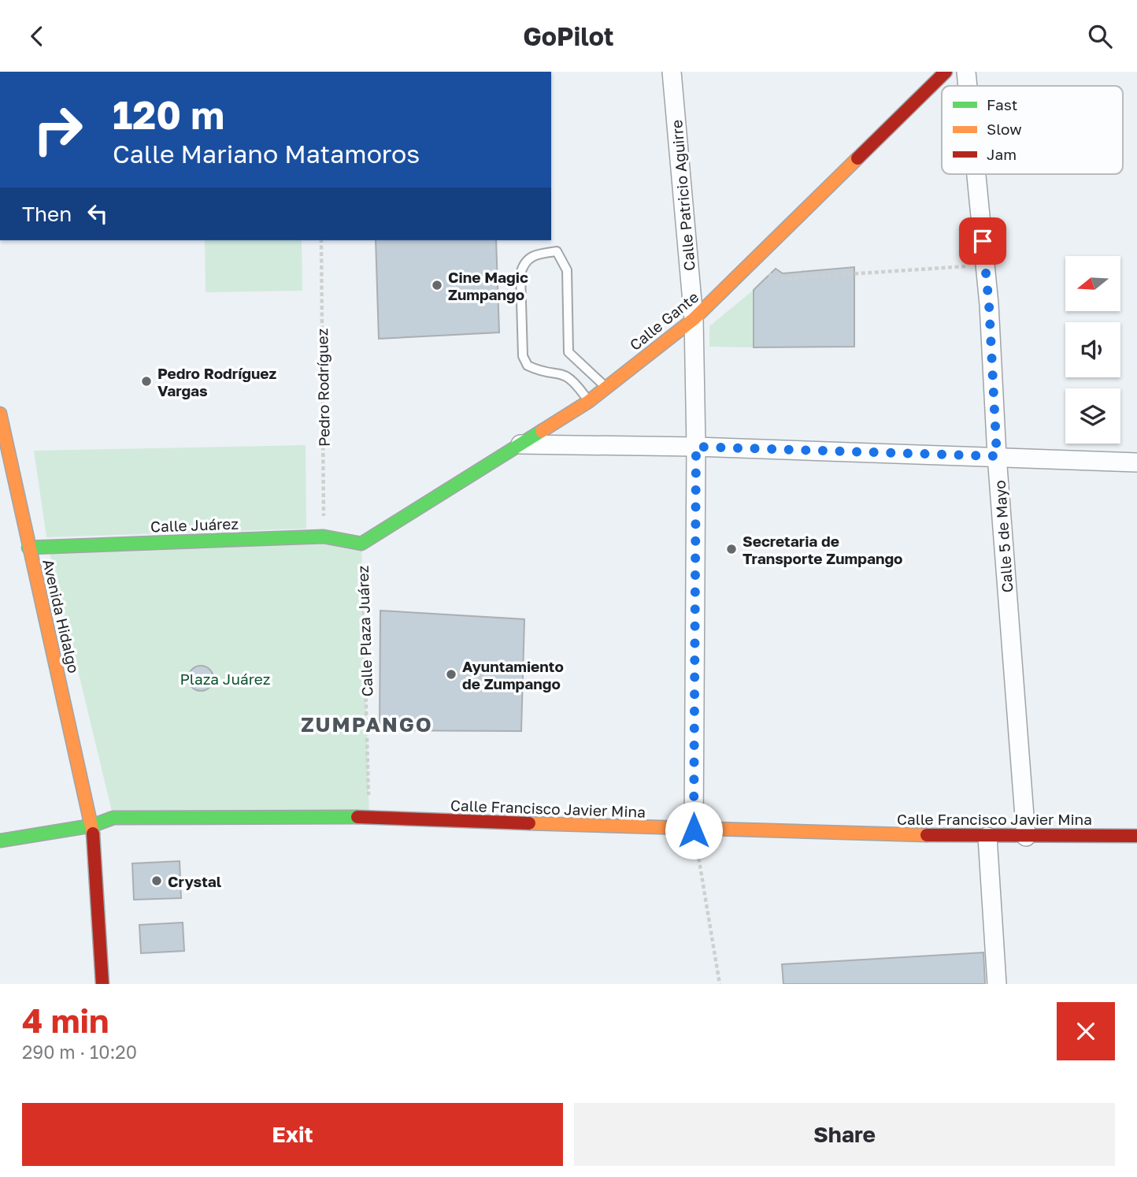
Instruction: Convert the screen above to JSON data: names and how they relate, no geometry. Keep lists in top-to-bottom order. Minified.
{"streets":{"street":["Calle Patricio Aguirre","Calle Gante","Calle Juárez","Calle 5 de Mayo","Avenida Hidalgo","Calle Francisco Javier Mina"],"path":["Pedro Rodríguez","Calle Plaza Juárez"]},"crossings":[["Calle Patricio Aguirre","Calle Gante"],["Calle Patricio Aguirre","Calle Francisco Javier Mina"],["Calle Gante","Calle Juárez"],["Calle Gante","Calle Plaza Juárez"],["Pedro Rodríguez","Calle Juárez"],["Calle Juárez","Avenida Hidalgo"],["Calle Juárez","Calle Plaza Juárez"],["Calle 5 de Mayo","Calle Francisco Javier Mina"],["Avenida Hidalgo","Calle Francisco Javier Mina"],["Calle Plaza Juárez","Calle Francisco Javier Mina"]],"districts":["ZUMPANGO"],"parks":["Plaza Juárez"],"places":["Cine Magic Zumpango","Pedro Rodríguez Vargas","Secretaria de Transporte Zumpango","Ayuntamiento de Zumpango","Crystal"],"legend":["Fast","Slow","Jam"],"north":"left","page":{"header":"GoPilot","turn":["120 m","Calle Mariano Matamoros"],"then":"Then","heading":["4 min","290 m · 10:20"],"buttons":["Exit","Share"]}}
